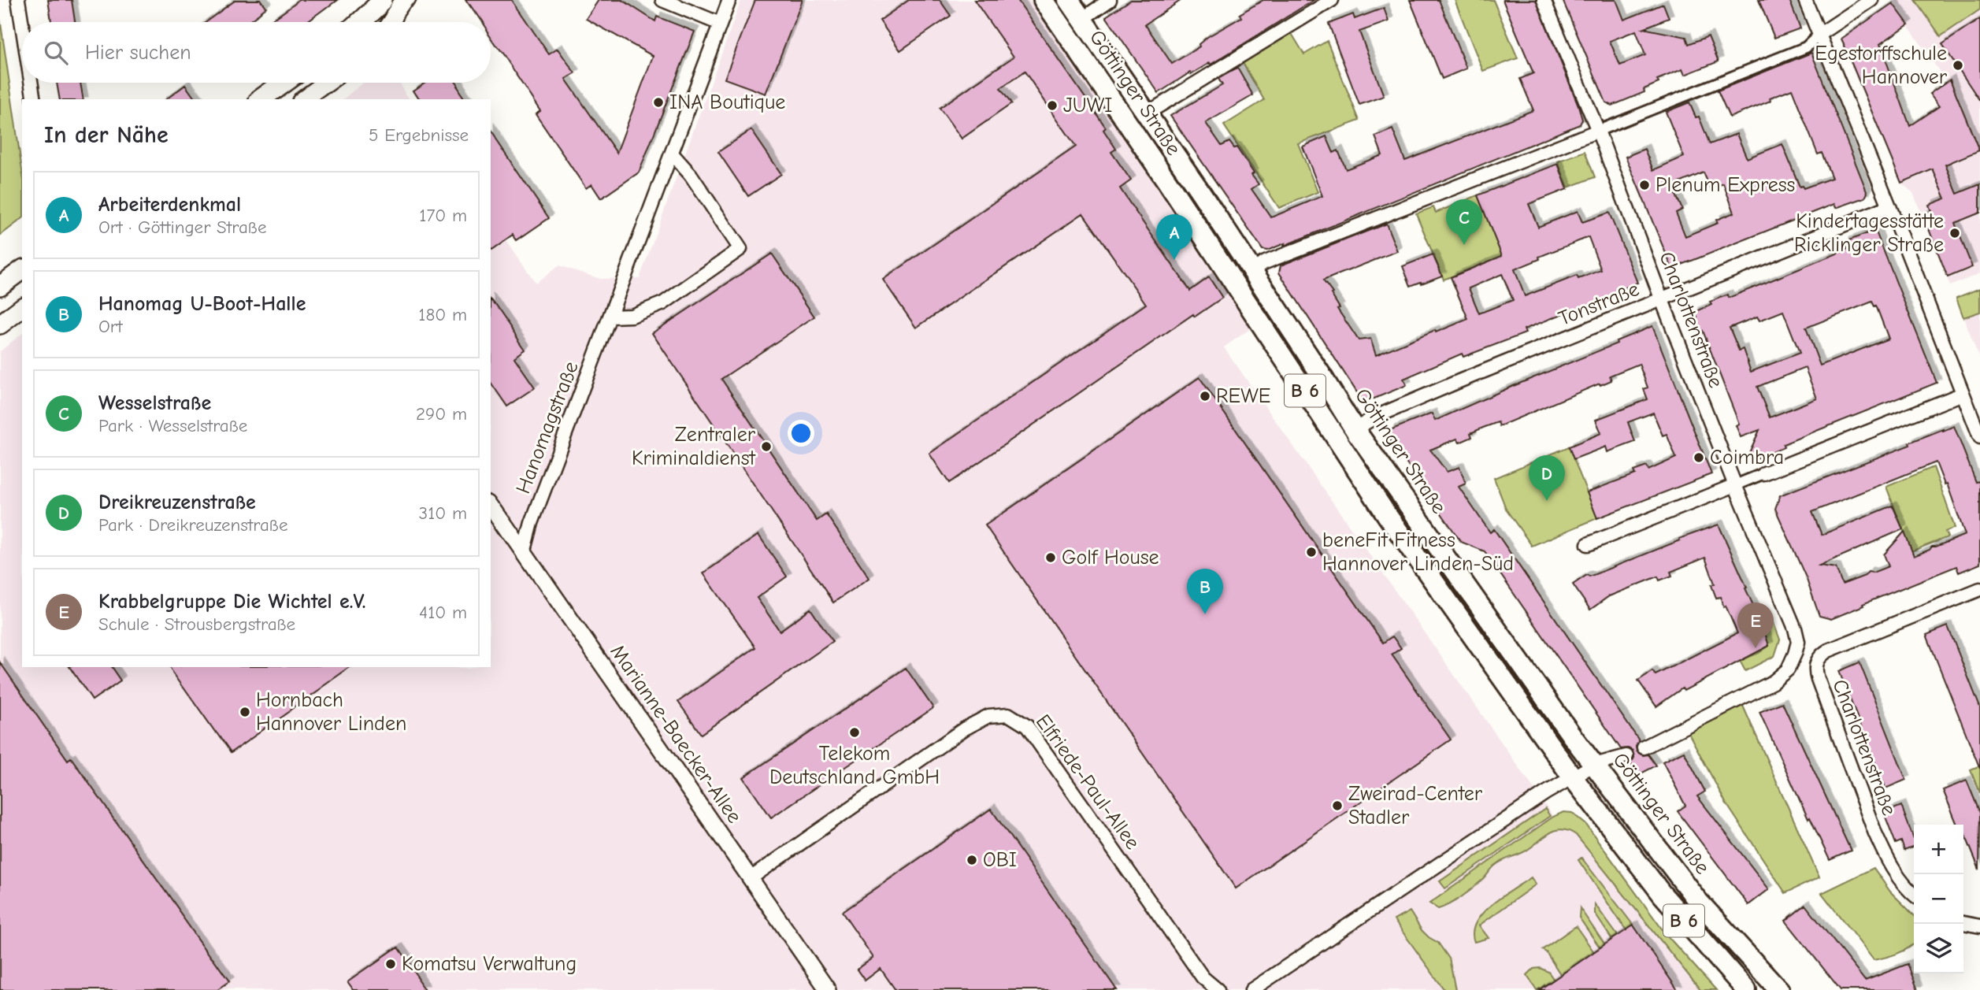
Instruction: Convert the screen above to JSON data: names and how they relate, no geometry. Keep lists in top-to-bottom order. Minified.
{"streets":{"main road":["Göttinger Straße","B 6"],"street":["Tonstraße","Charlottenstraße","Hanomagstraße","Marianne-Baecker-Allee","Elfriede-Paul-Allee"]},"crossings":[["Göttinger Straße","Tonstraße"],["Tonstraße","Charlottenstraße"],["Hanomagstraße","Marianne-Baecker-Allee"],["Marianne-Baecker-Allee","Elfriede-Paul-Allee"]],"places":["Egestorffschule Hannover","INA Boutique","JUWI","Plenum Express","Kindertagesstätte Ricklinger Straße","REWE","Zentraler Kriminaldienst","Coimbra","beneFit Fitness Hannover Linden-Süd","Golf House","Hornbach Hannover Linden","Telekom Deutschland GmbH","Zweirad-Center Stadler","OBI","Komatsu Verwaltung"],"page":{"search":"Hier suchen","heading":["In der Nähe","5 Ergebnisse"],"list":[{"mark":"A","name":"Arbeiterdenkmal","note":"Ort · Göttinger Straße","value":"170 m"},{"mark":"B","name":"Hanomag U-Boot-Halle","note":"Ort","value":"180 m"},{"mark":"C","name":"Wesselstraße","note":"Park · Wesselstraße","value":"290 m"},{"mark":"D","name":"Dreikreuzenstraße","note":"Park · Dreikreuzenstraße","value":"310 m"},{"mark":"E","name":"Krabbelgruppe Die Wichtel e.V.","note":"Schule · Strousbergstraße","value":"410 m"}],"pins":["C","A","D","B","E"],"map_buttons":["+","−"]}}
